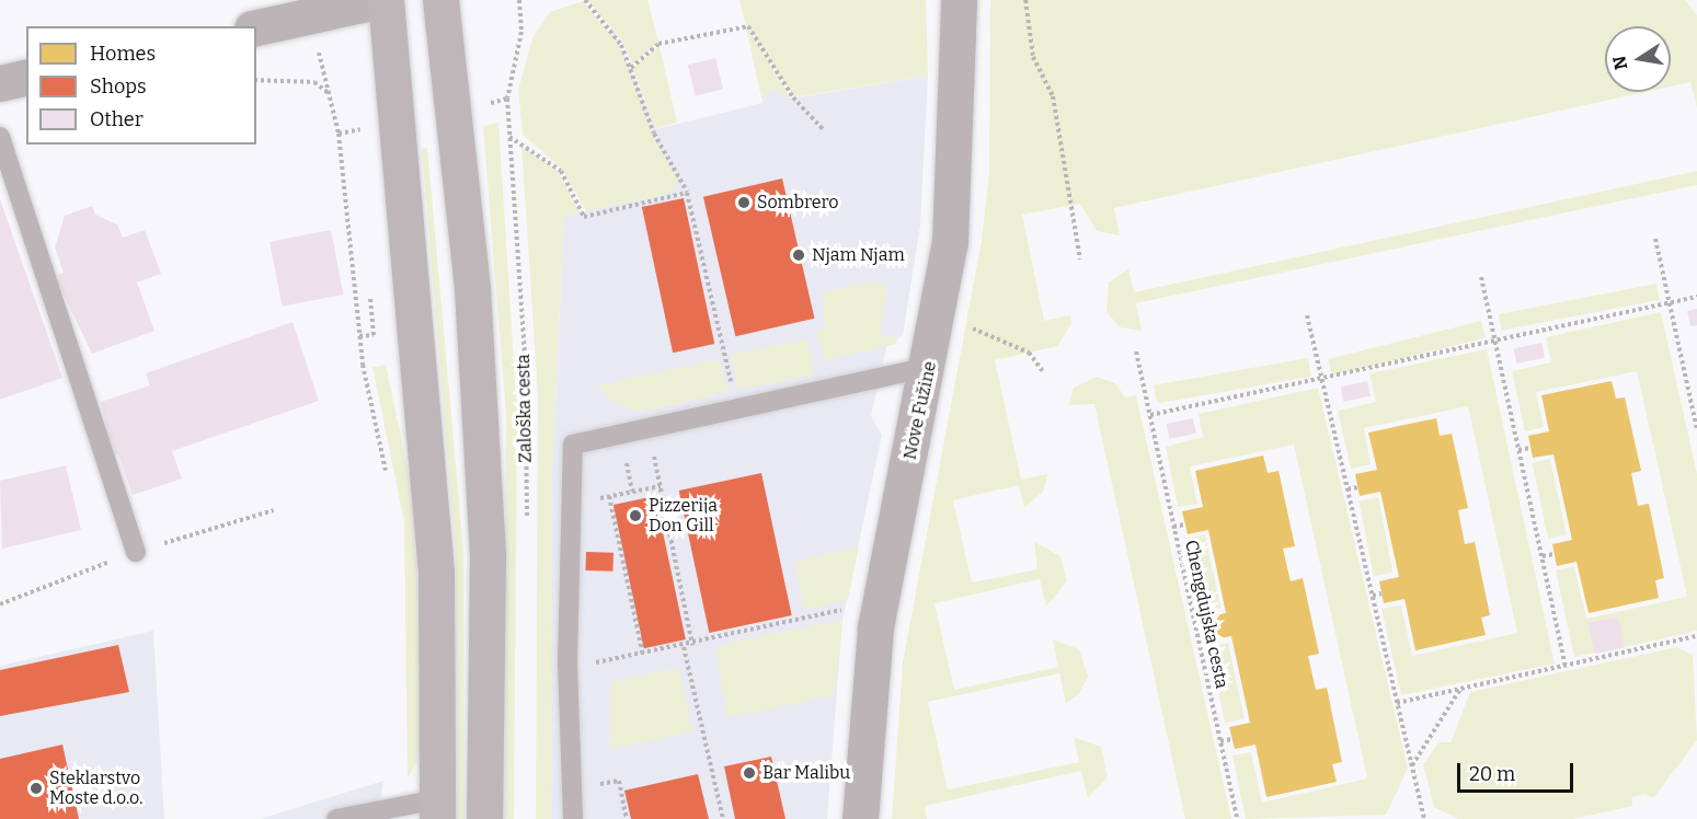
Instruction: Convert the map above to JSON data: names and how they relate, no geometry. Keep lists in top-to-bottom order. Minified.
{"streets":{"street":["Nove Fužine"],"path":["Zaloška cesta","Chengdujska cesta"]},"places":["Sombrero","Njam Njam","Pizzerija Don Gill","Bar Malibu","Steklarstvo Moste d.o.o."],"legend":["Homes","Shops","Other"],"scale_bar":"20 m","north":"left"}
